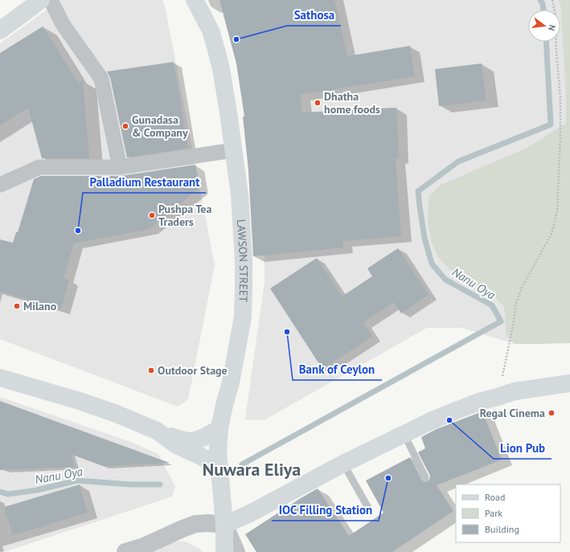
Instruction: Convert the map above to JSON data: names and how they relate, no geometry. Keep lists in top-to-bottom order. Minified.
{"streets":{"main road":["LAWSON STREET"]},"districts":["Nuwara Eliya"],"water":["Nanu Oya"],"places":["Sathosa","Dhatha home foods","Gunadasa & Company","Pushpa Tea Traders","Palladium Restaurant","Milano","Bank of Ceylon","Outdoor Stage","Regal Cinema","Lion Pub","IOC Filling Station"],"legend":["Road","Park","Building"],"north":"right"}
